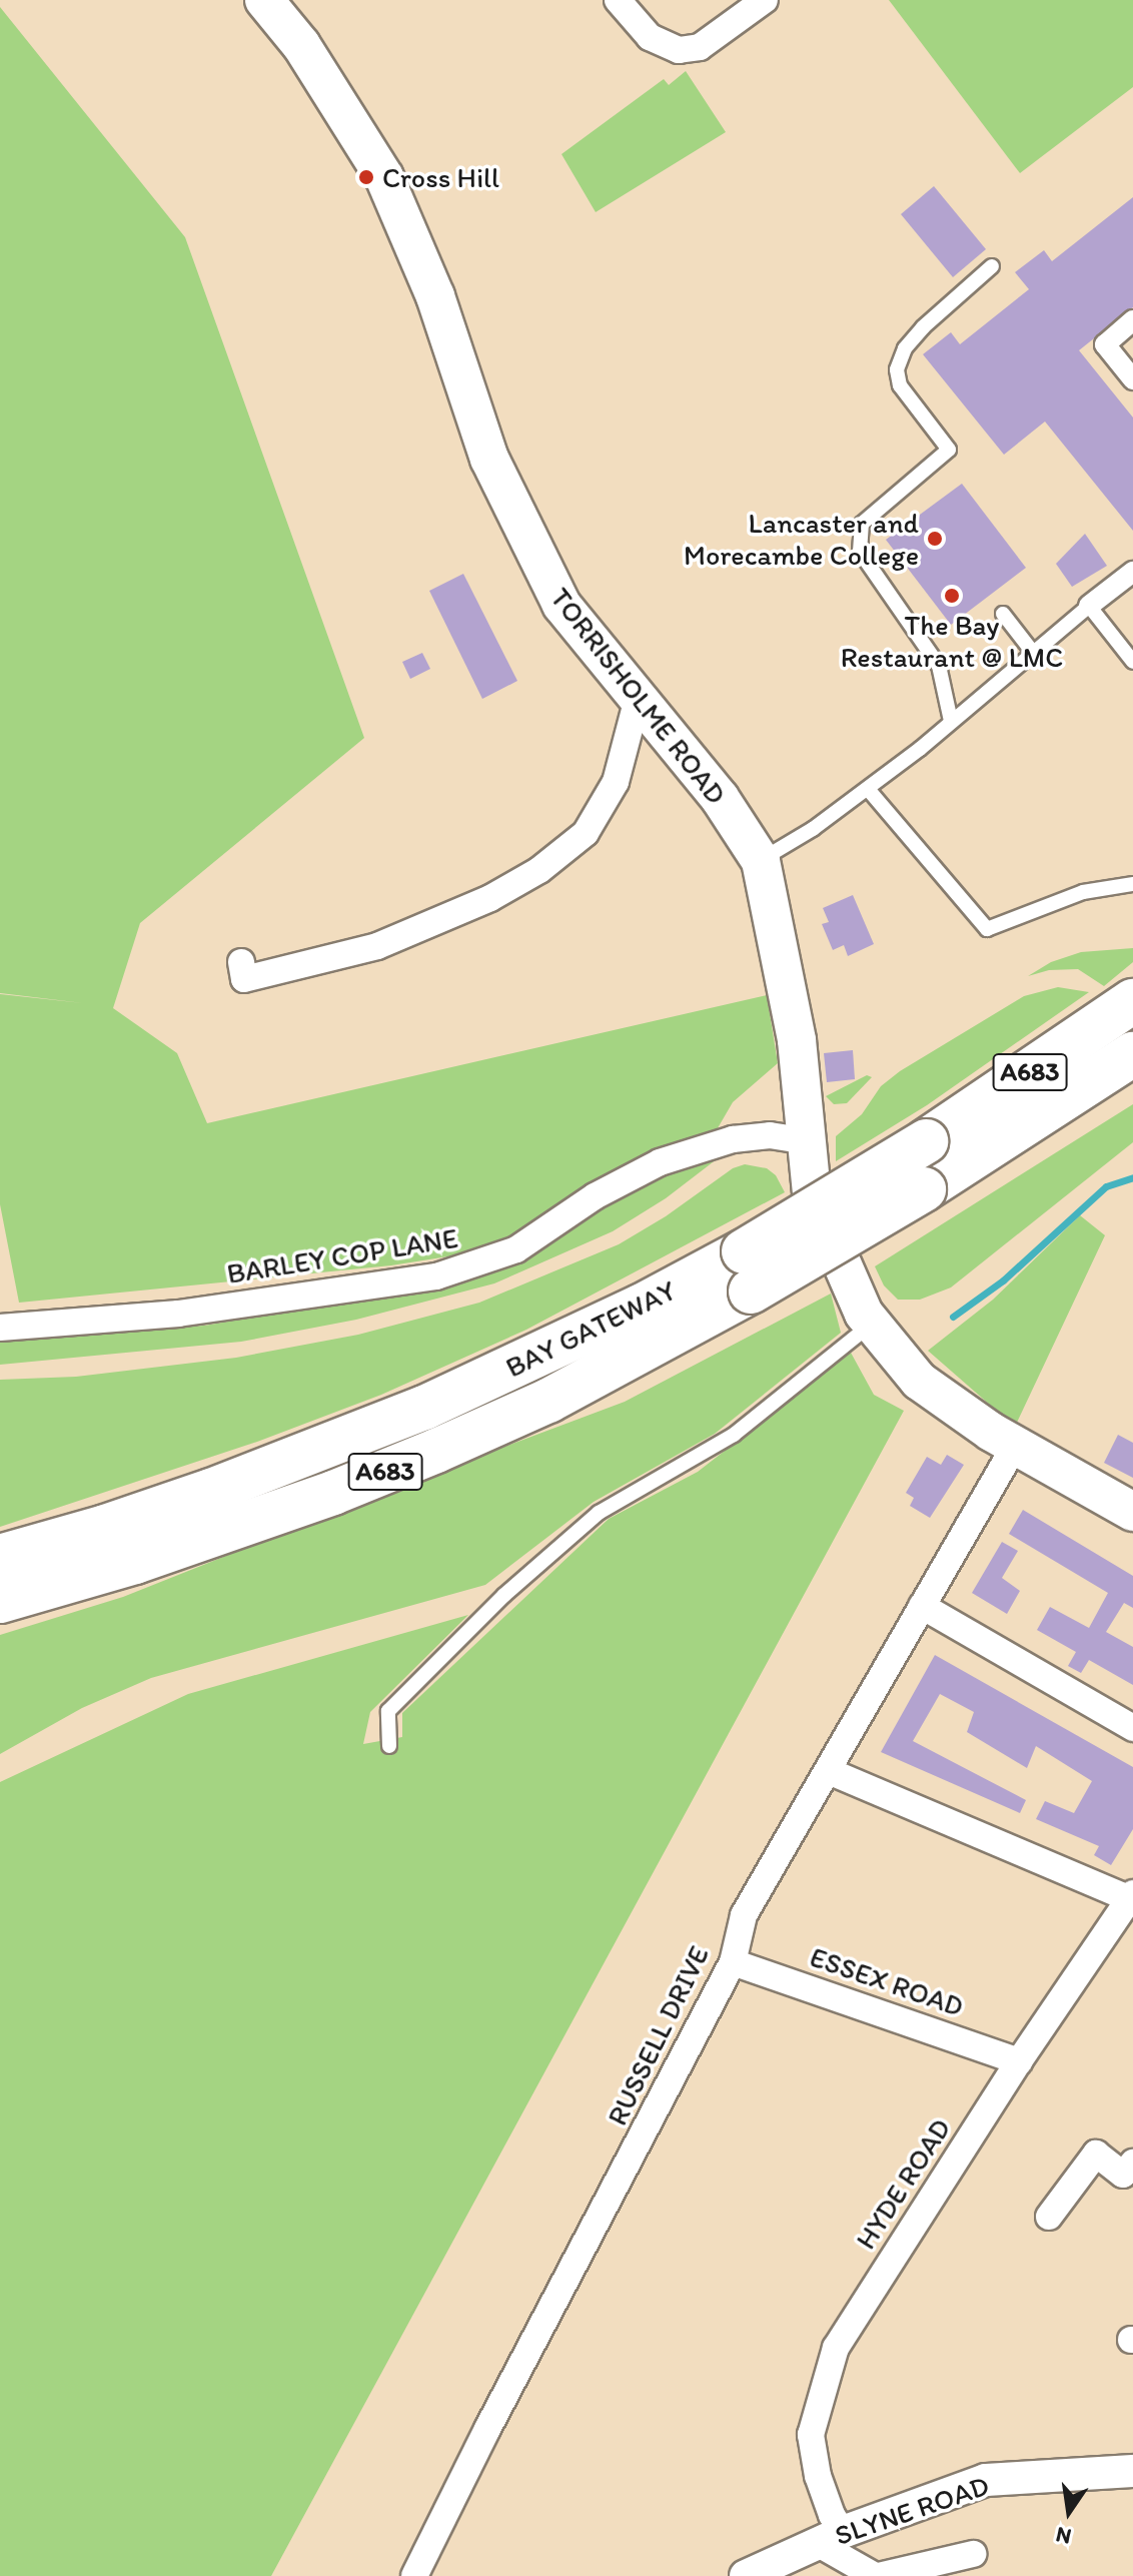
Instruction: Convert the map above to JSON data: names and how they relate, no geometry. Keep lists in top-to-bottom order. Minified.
{"streets":{"highway":["A683","BAY GATEWAY"],"main road":["TORRISHOLME ROAD"],"street":["BARLEY COP LANE","ESSEX ROAD","RUSSELL DRIVE","HYDE ROAD","SLYNE ROAD"]},"crossings":[["TORRISHOLME ROAD","BARLEY COP LANE"],["TORRISHOLME ROAD","RUSSELL DRIVE"],["ESSEX ROAD","RUSSELL DRIVE"],["ESSEX ROAD","HYDE ROAD"],["HYDE ROAD","SLYNE ROAD"]],"places":["Cross Hill","Lancaster and Morecambe College","The Bay Restaurant @ LMC"],"north":"bottom"}
